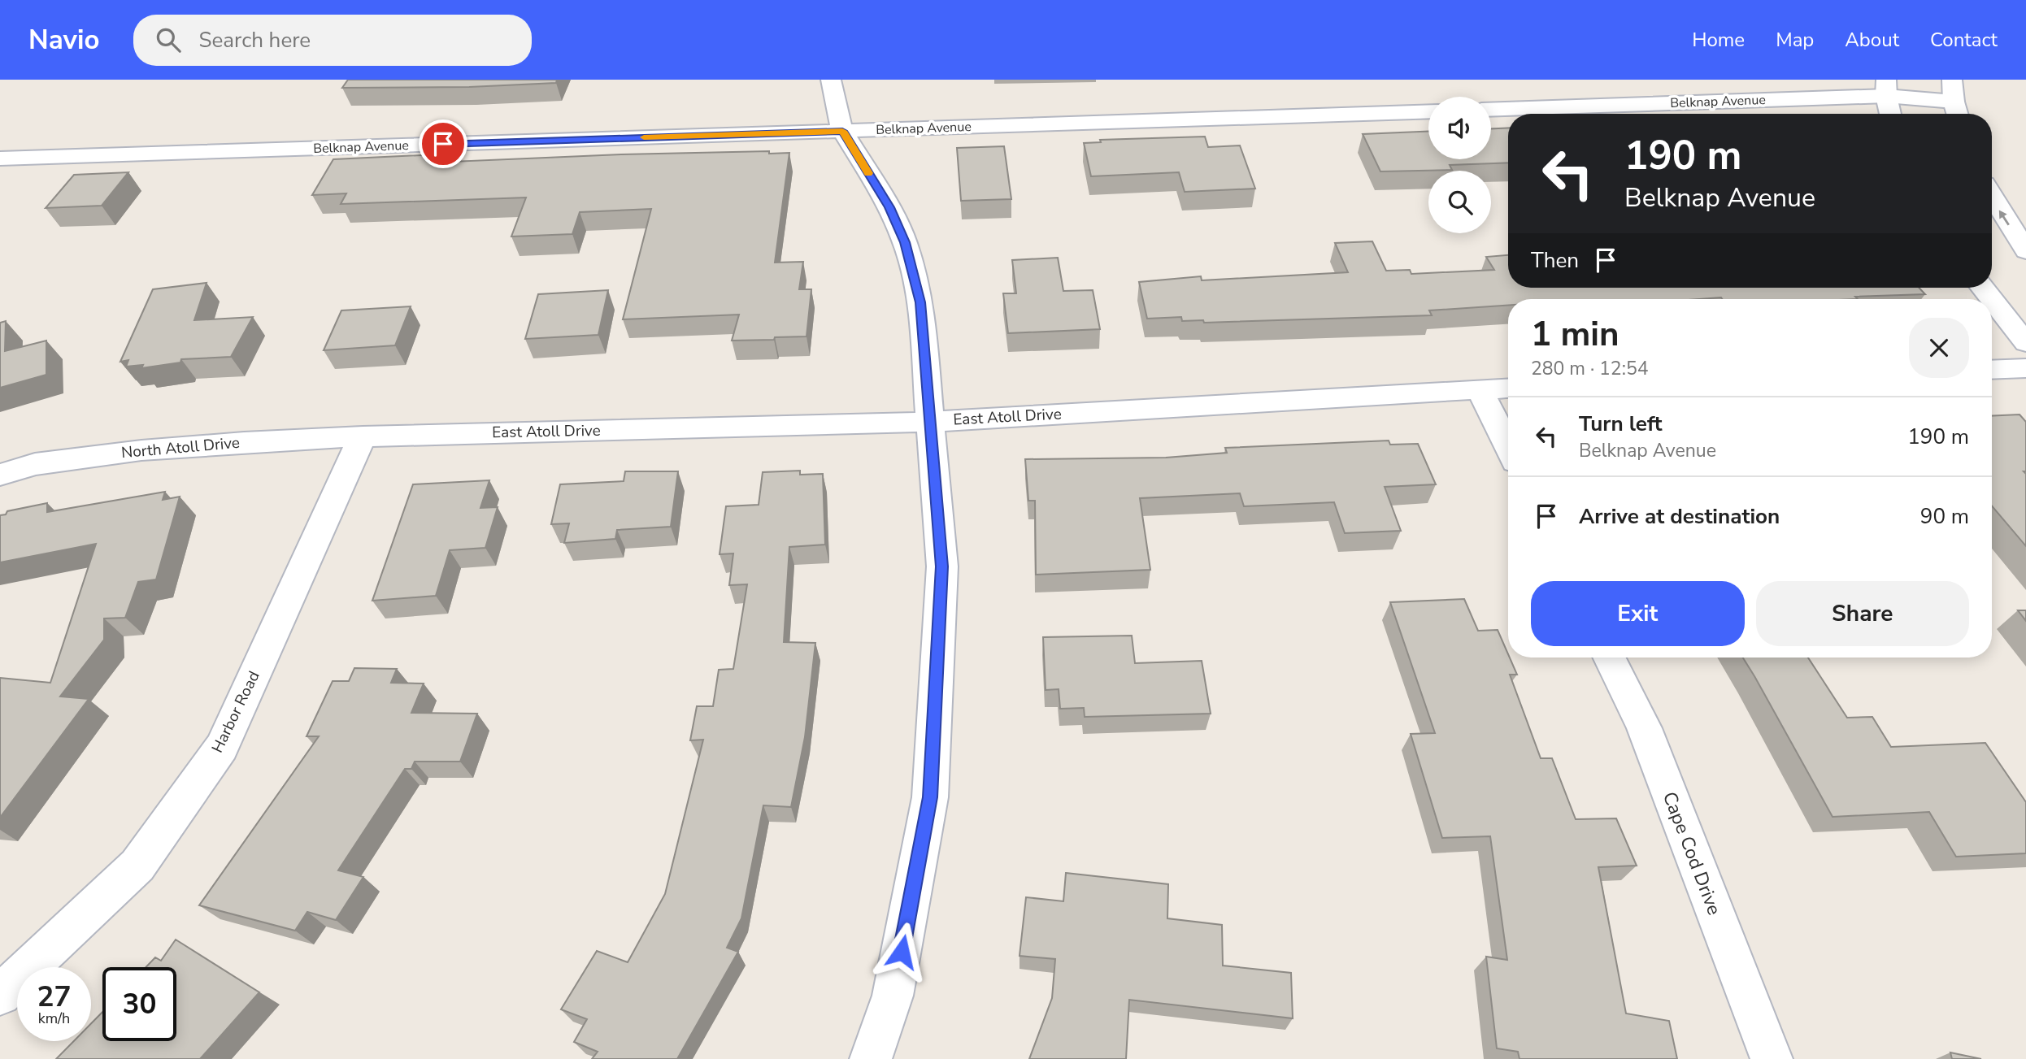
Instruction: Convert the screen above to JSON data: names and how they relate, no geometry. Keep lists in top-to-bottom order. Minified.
{"streets":{"street":["Belknap Avenue","East Atoll Drive","North Atoll Drive","Harbor Road","Cape Cod Drive"]},"crossings":[["East Atoll Drive","North Atoll Drive"],["East Atoll Drive","Harbor Road"],["North Atoll Drive","Harbor Road"]],"page":{"header":"Navio","search":"Search here","nav":["Home","Map","About","Contact"],"turn":["190 m","Belknap Avenue"],"then":"Then","heading":["1 min","280 m · 12:54"],"list":[{"name":"Turn left","note":"Belknap Avenue","value":"190 m"},{"name":"Arrive at destination","value":"90 m"}],"buttons":["Exit","Share"],"speed":"27 km/h","limit":"30"}}
